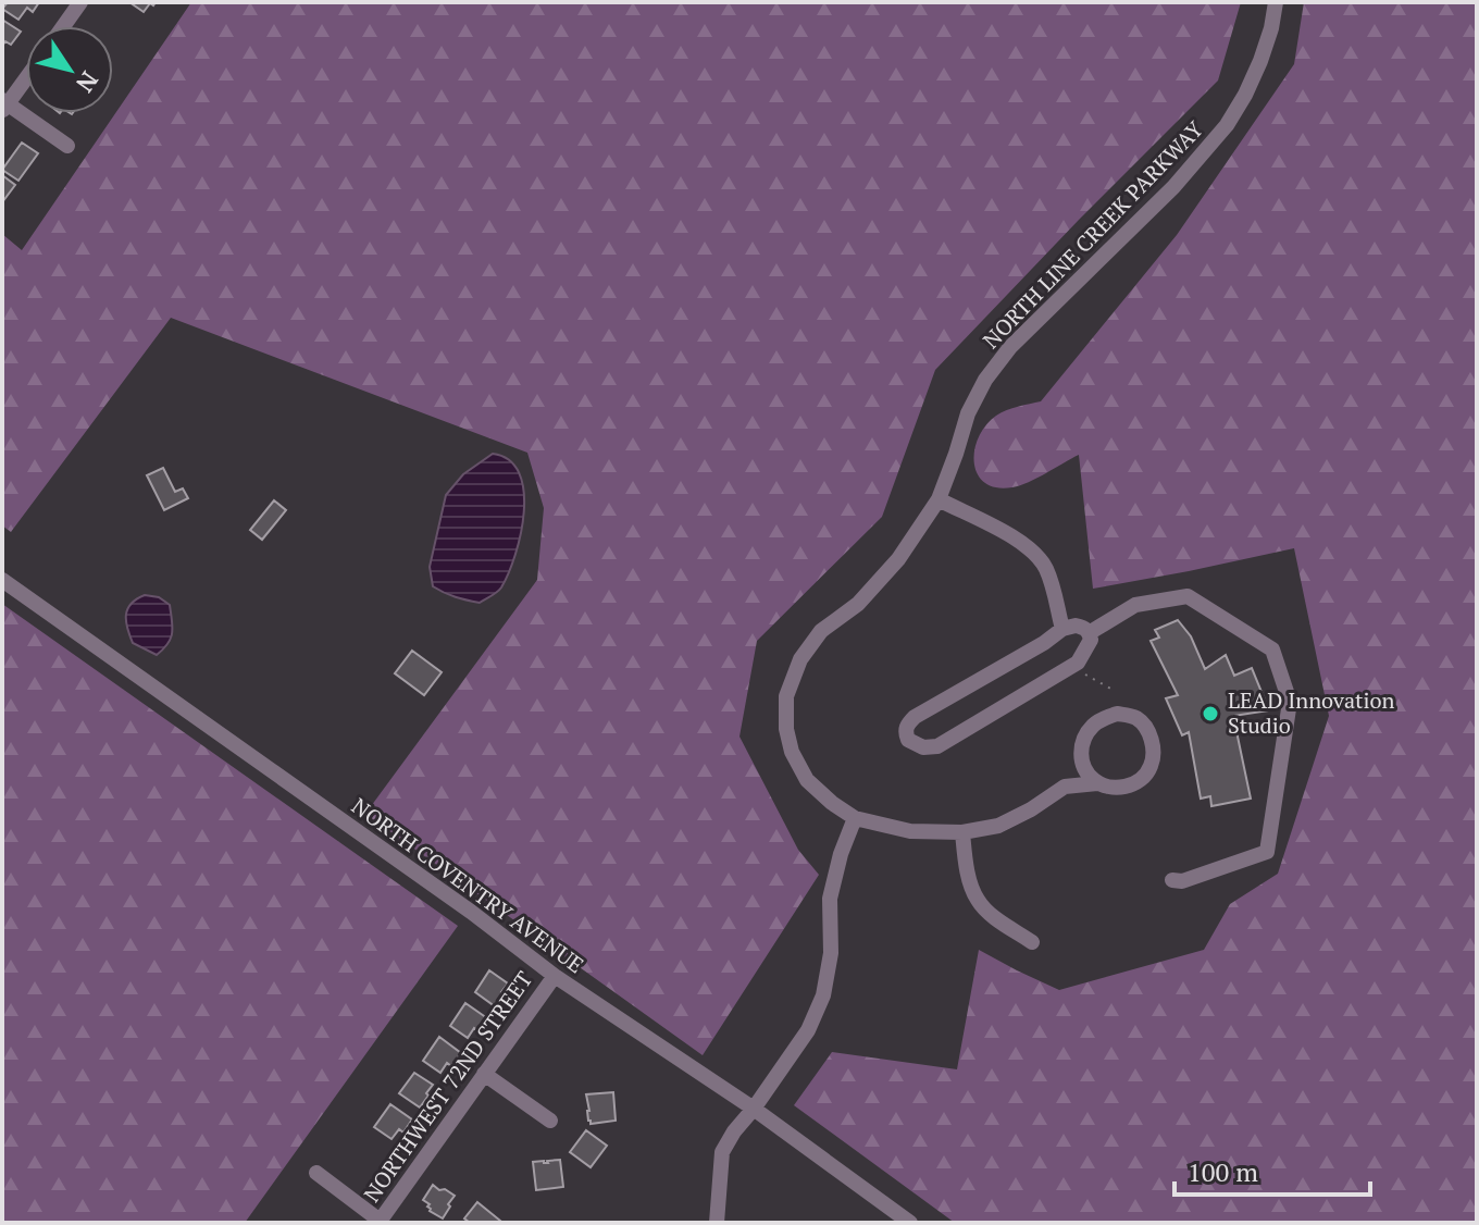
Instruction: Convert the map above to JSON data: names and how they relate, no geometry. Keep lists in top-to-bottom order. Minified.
{"streets":{"street":["NORTH LINE CREEK PARKWAY","NORTH COVENTRY AVENUE","NORTHWEST 72ND STREET"]},"crossings":[["NORTH COVENTRY AVENUE","NORTHWEST 72ND STREET"]],"places":["LEAD Innovation Studio"],"scale_bar":"100 m","north":"bottom right"}
